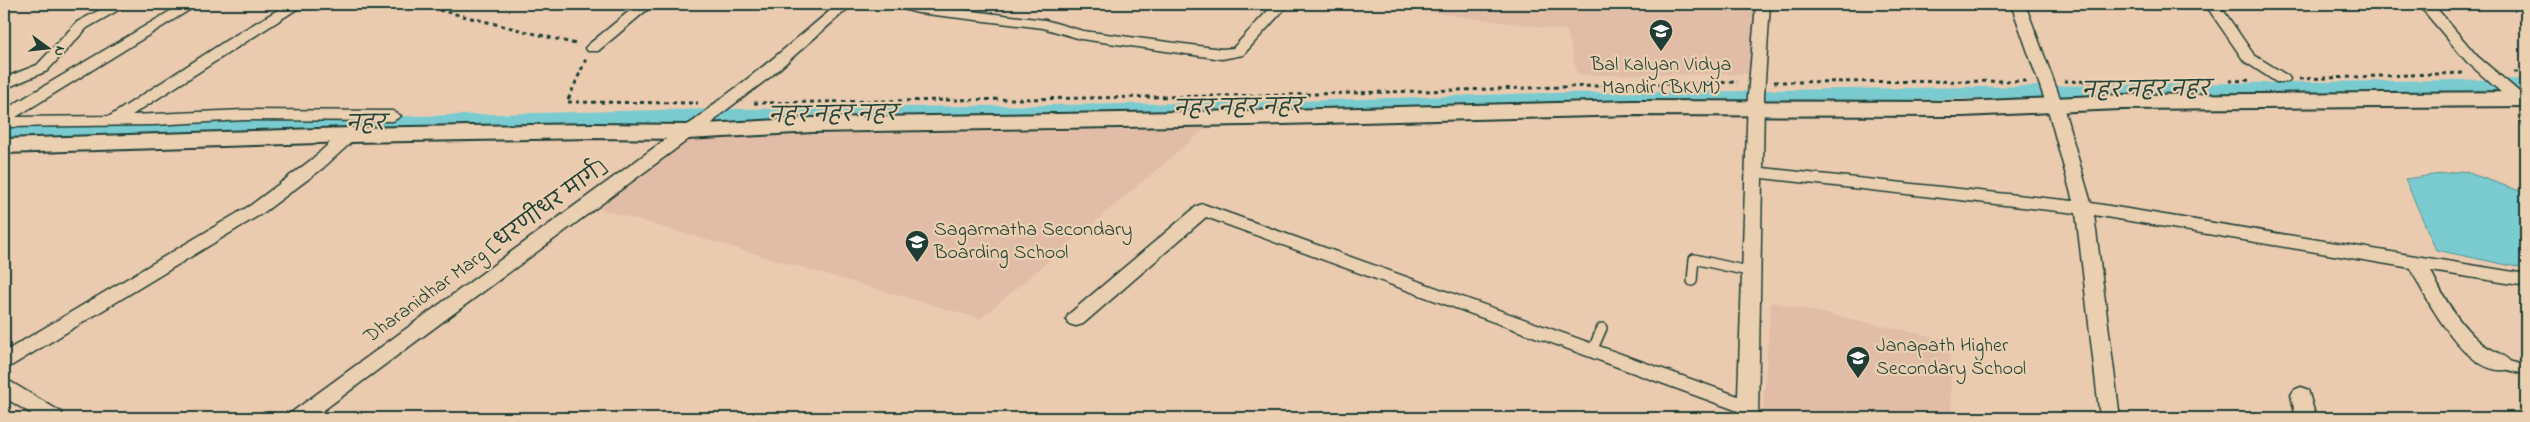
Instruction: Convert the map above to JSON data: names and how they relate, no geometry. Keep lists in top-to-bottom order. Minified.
{"streets":{"street":["Dharanidhar Marg [धरणीधर मार्ग]"]},"water":["नहर नहर नहर","नहर"],"places":{"school or university":["Bal Kalyan Vidya Mandir (BKVM)","Sagarmatha Secondary Boarding School","Janapath Higher Secondary School"]},"north":"right"}
